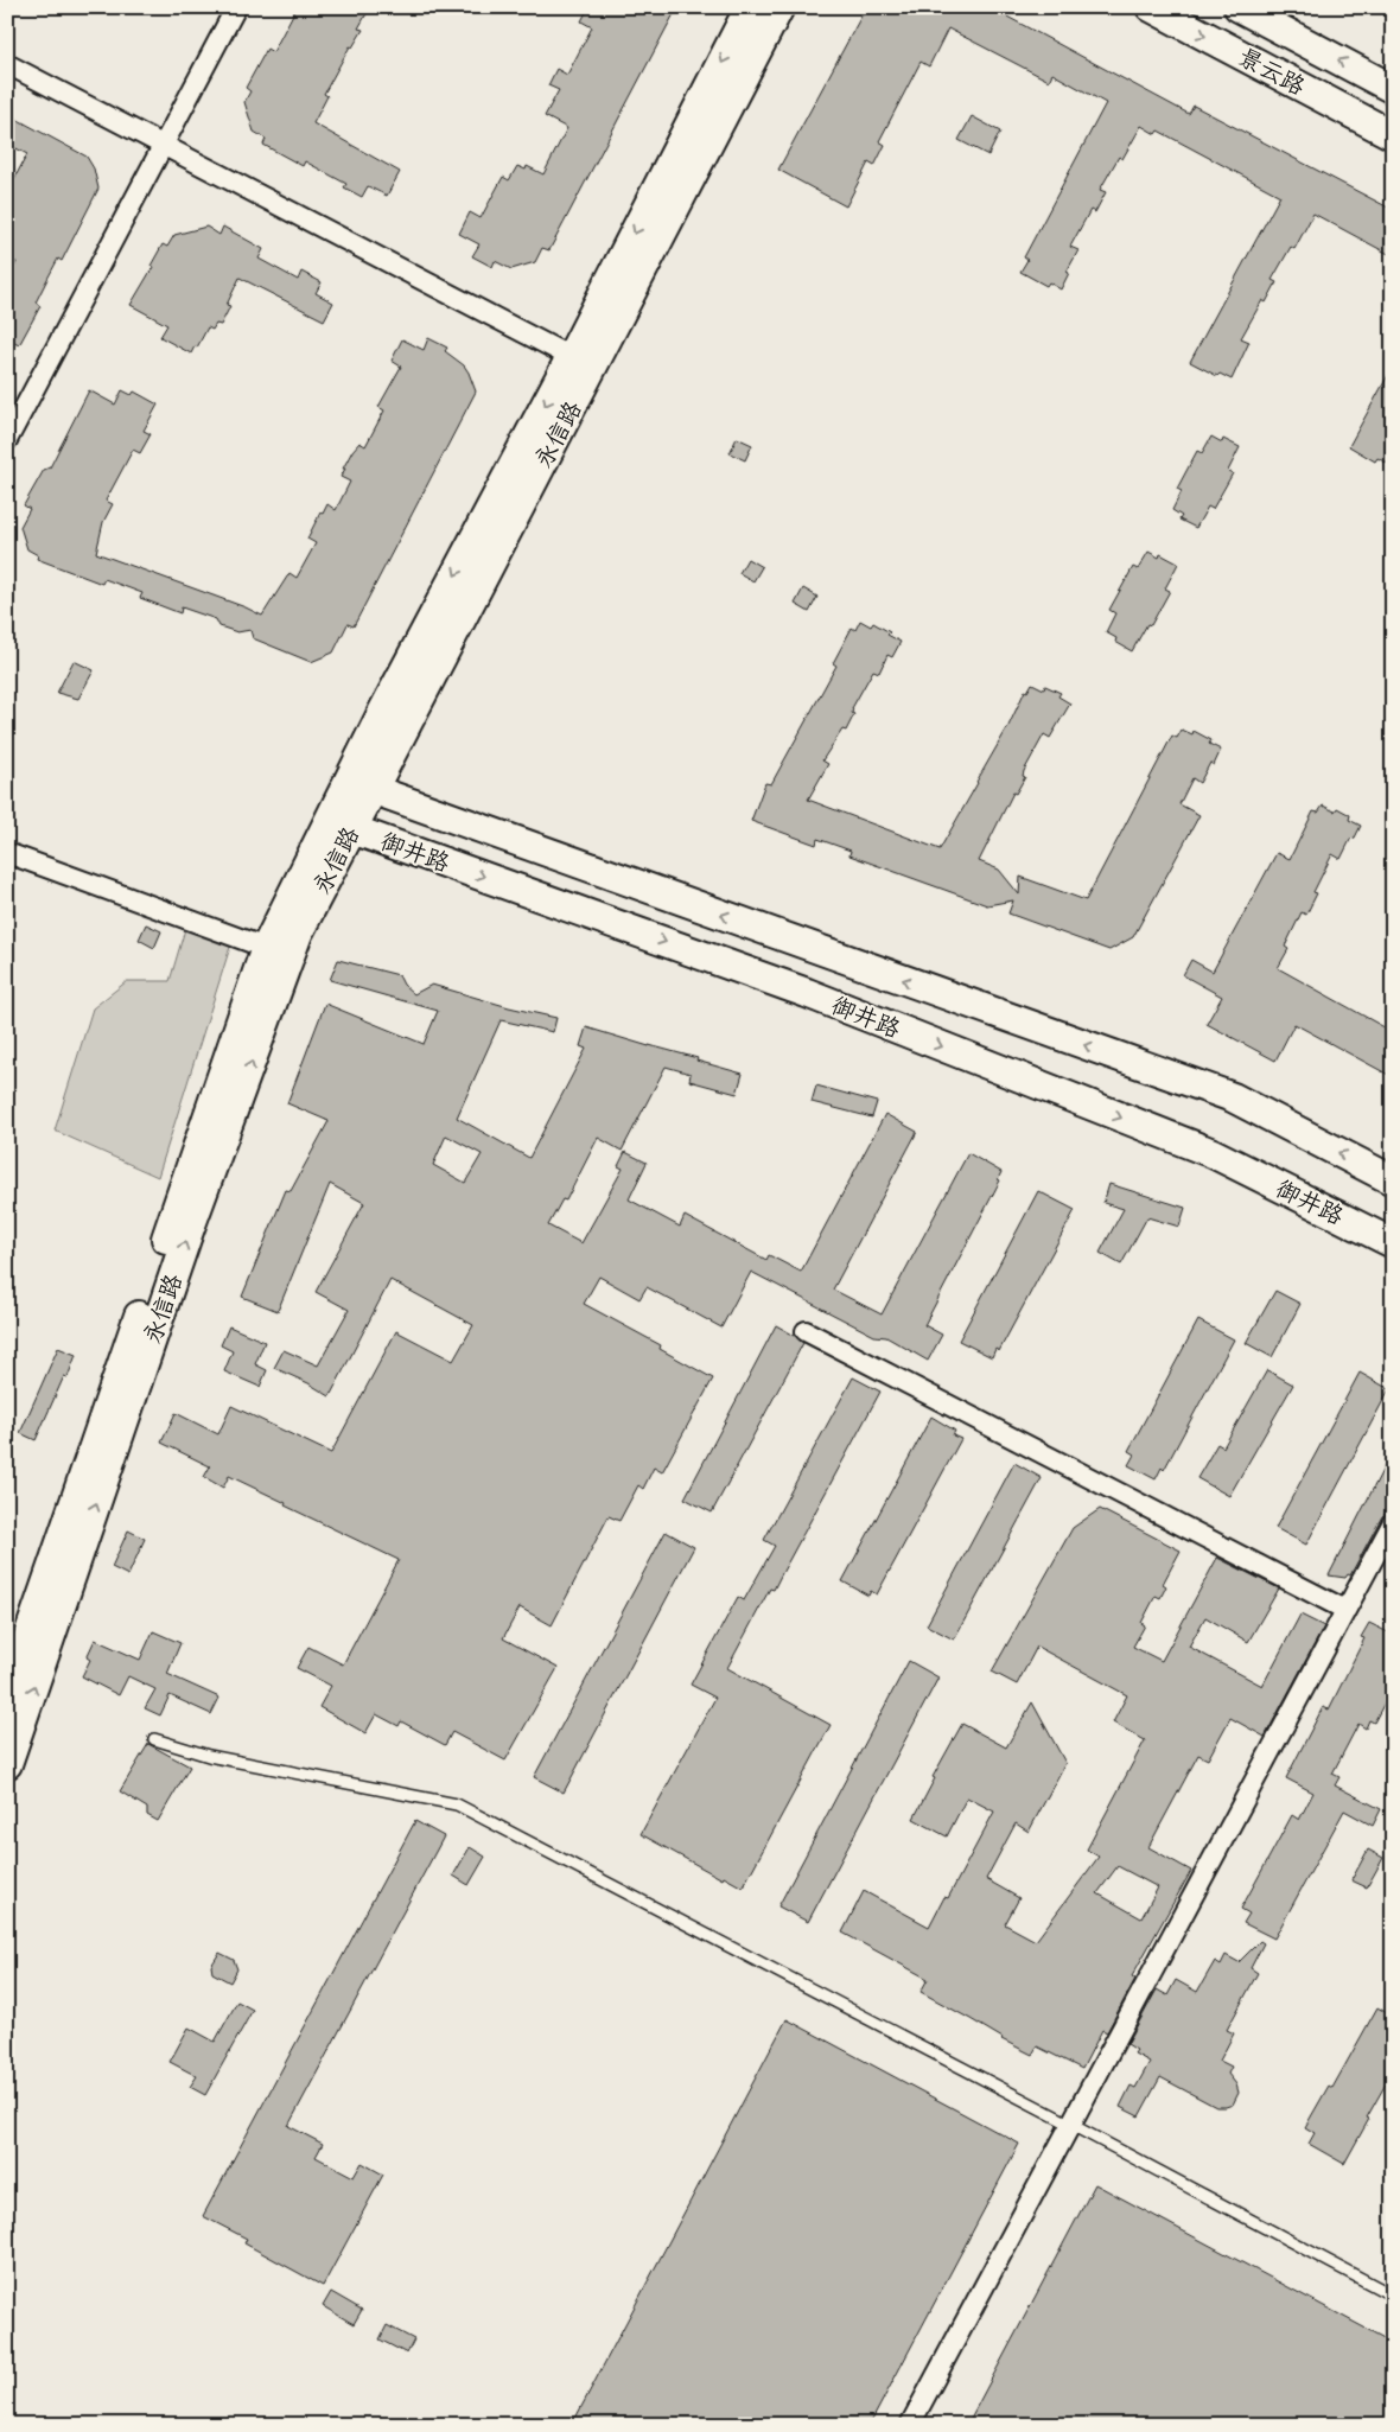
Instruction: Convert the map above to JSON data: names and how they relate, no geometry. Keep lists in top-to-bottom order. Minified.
{"streets":{"street":["景云路","永信路","御井路"]},"crossings":[["永信路","御井路"]]}
